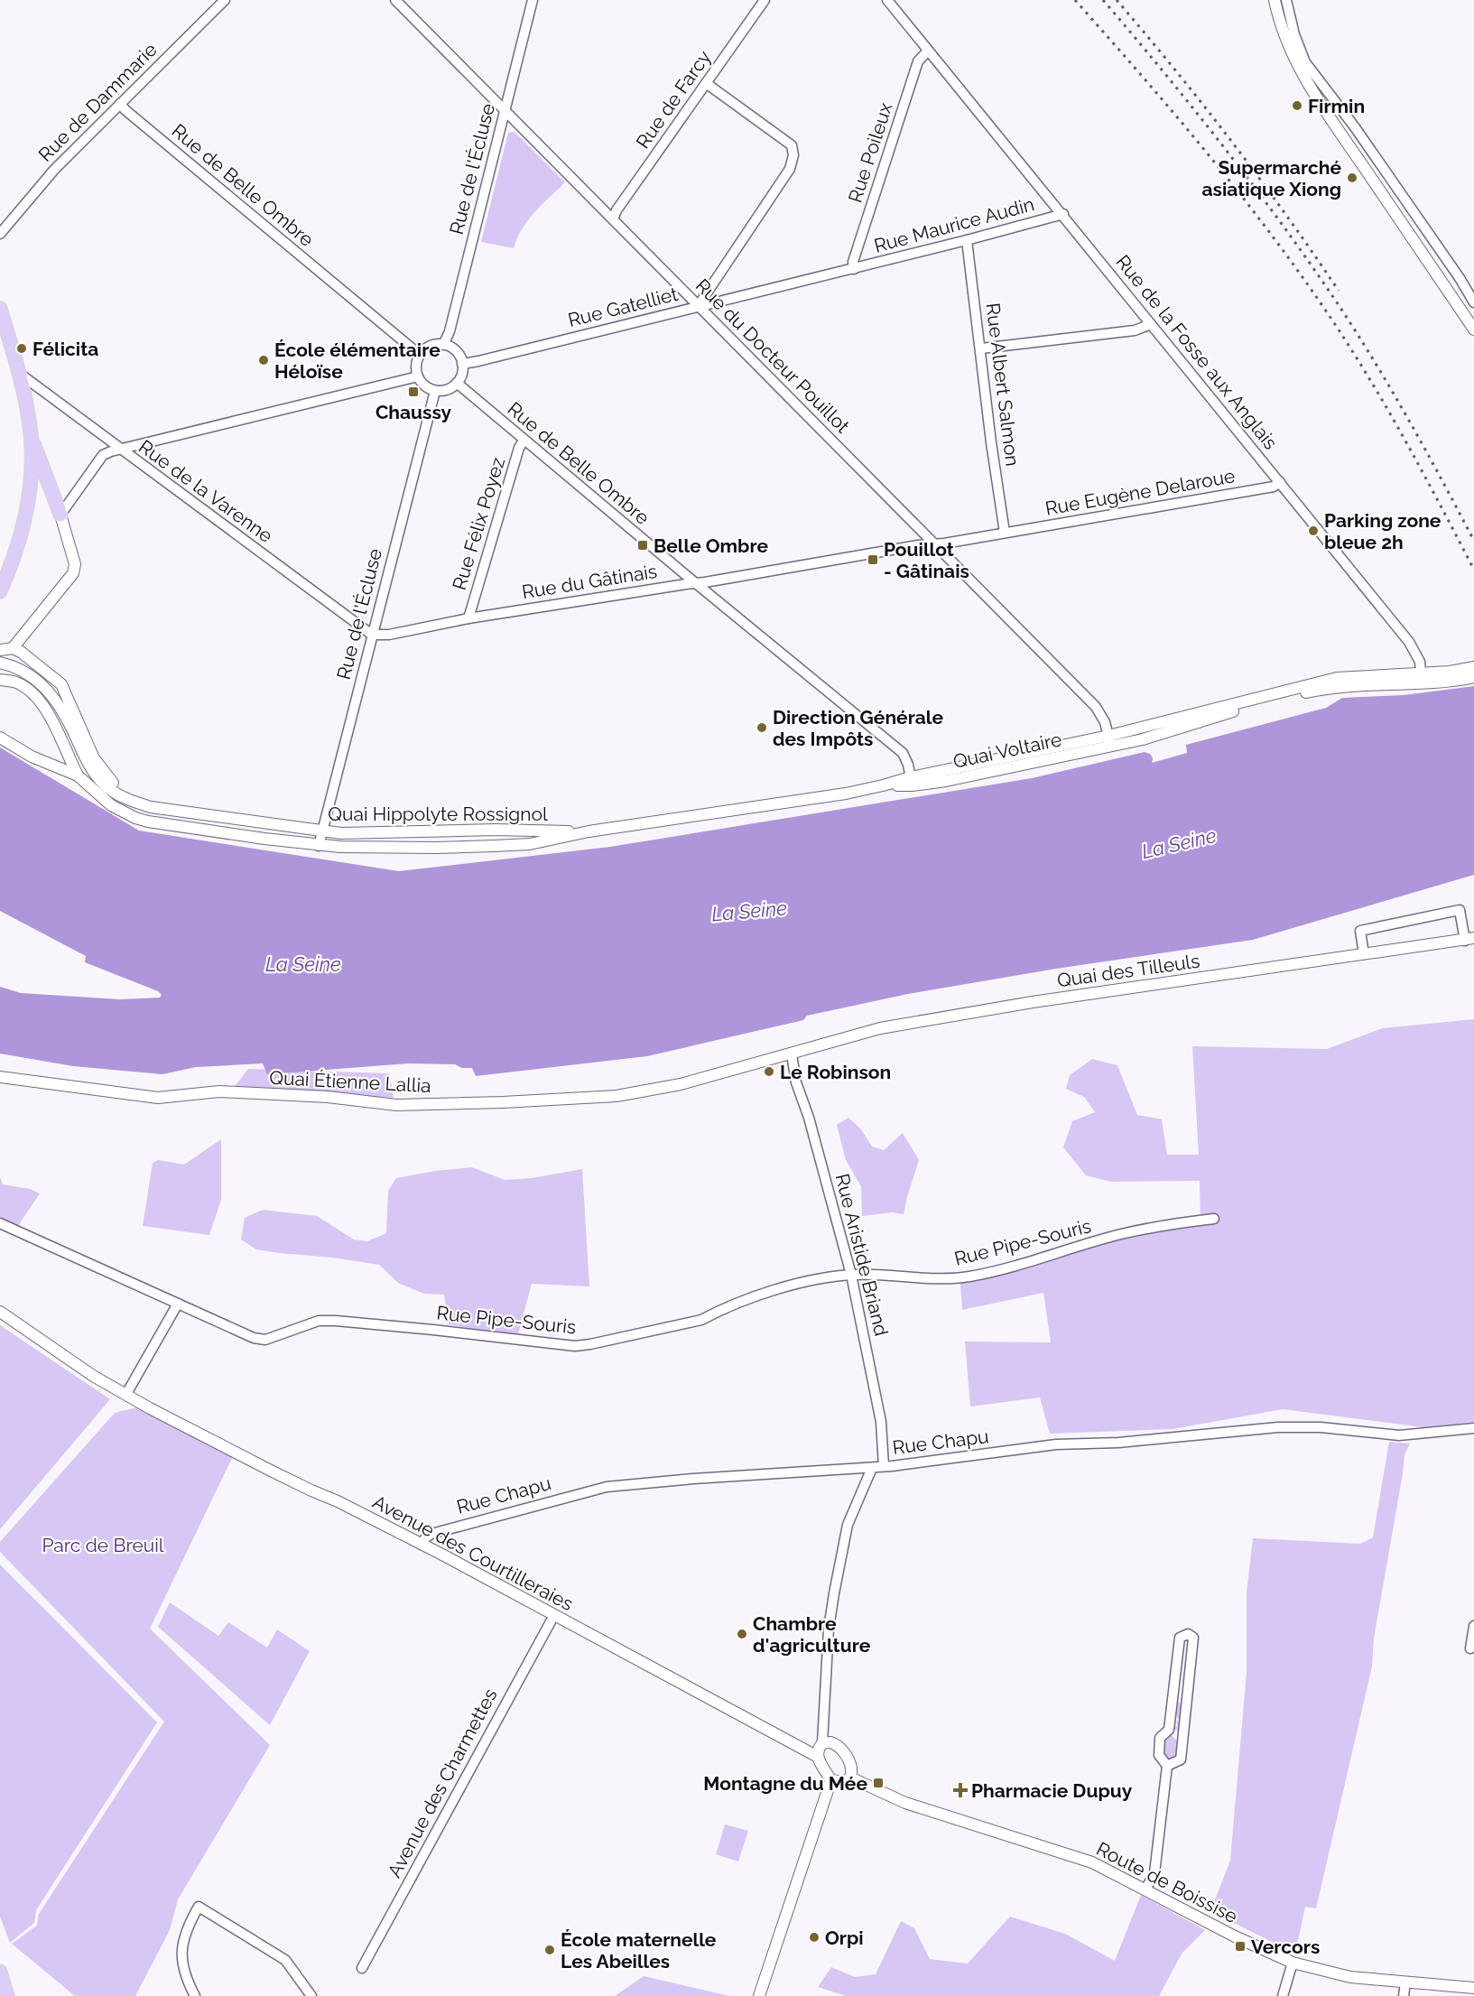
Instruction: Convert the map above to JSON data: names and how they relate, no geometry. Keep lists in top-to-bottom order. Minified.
{"streets":{"street":["Rue de Farcy","Rue de Dammarie","Rue Poileux","Rue de l'Écluse","Rue de Belle Ombre","Rue Maurice Audin","Rue Gatelliet","Rue de la Fosse aux Anglais","Rue du Docteur Pouillot","Rue Albert Salmon","Rue de la Varenne","Rue Eugène Delaroue","Rue Félix Poyez","Rue du Gâtinais","Quai Voltaire","Quai Hippolyte Rossignol","Quai des Tilleuls","Quai Étienne Lallia","Rue Pipe-Souris","Rue Aristide Briand","Rue Chapu","Avenue des Courtilleraies","Avenue des Charmettes","Route de Boissise"]},"crossings":[["Rue de Farcy","Rue du Docteur Pouillot"],["Rue de Dammarie","Rue de Belle Ombre"],["Rue Poileux","Rue Maurice Audin"],["Rue Poileux","Rue Gatelliet"],["Rue Poileux","Rue de la Fosse aux Anglais"],["Rue de l'Écluse","Rue de Belle Ombre"],["Rue de l'Écluse","Rue Gatelliet"],["Rue de l'Écluse","Rue du Docteur Pouillot"],["Rue de l'Écluse","Rue de la Varenne"],["Rue de l'Écluse","Rue du Gâtinais"],["Rue de l'Écluse","Quai Hippolyte Rossignol"],["Rue de Belle Ombre","Rue Gatelliet"],["Rue de Belle Ombre","Rue Félix Poyez"],["Rue de Belle Ombre","Rue du Gâtinais"],["Rue de Belle Ombre","Quai Voltaire"],["Rue Maurice Audin","Rue Gatelliet"],["Rue Maurice Audin","Rue de la Fosse aux Anglais"],["Rue Maurice Audin","Rue Albert Salmon"],["Rue Gatelliet","Rue du Docteur Pouillot"],["Rue de la Fosse aux Anglais","Rue Eugène Delaroue"],["Rue de la Fosse aux Anglais","Quai Voltaire"],["Rue du Docteur Pouillot","Rue du Gâtinais"],["Rue du Docteur Pouillot","Quai Voltaire"],["Rue Albert Salmon","Rue Eugène Delaroue"],["Rue Albert Salmon","Rue du Gâtinais"],["Rue de la Varenne","Rue du Gâtinais"],["Rue Eugène Delaroue","Rue du Gâtinais"],["Rue Félix Poyez","Rue du Gâtinais"],["Quai Voltaire","Quai Hippolyte Rossignol"],["Quai des Tilleuls","Quai Étienne Lallia"],["Quai des Tilleuls","Rue Aristide Briand"],["Quai Étienne Lallia","Rue Aristide Briand"],["Rue Pipe-Souris","Rue Aristide Briand"],["Rue Aristide Briand","Rue Chapu"],["Rue Chapu","Avenue des Courtilleraies"],["Avenue des Courtilleraies","Avenue des Charmettes"],["Avenue des Courtilleraies","Route de Boissise"]],"water":["La Seine"],"parks":["Parc de Breuil"],"places":{"other":["Firmin","Supermarché asiatique Xiong","Félicita","École élémentaire Héloïse","Parking zone bleue 2h","Direction Générale des Impôts","Le Robinson","Chambre d'agriculture","Orpi","École maternelle Les Abeilles"],"transit":["Chaussy","Belle Ombre","Pouillot - Gâtinais","Montagne du Mée","Vercors"],"health":["Pharmacie Dupuy"]}}
